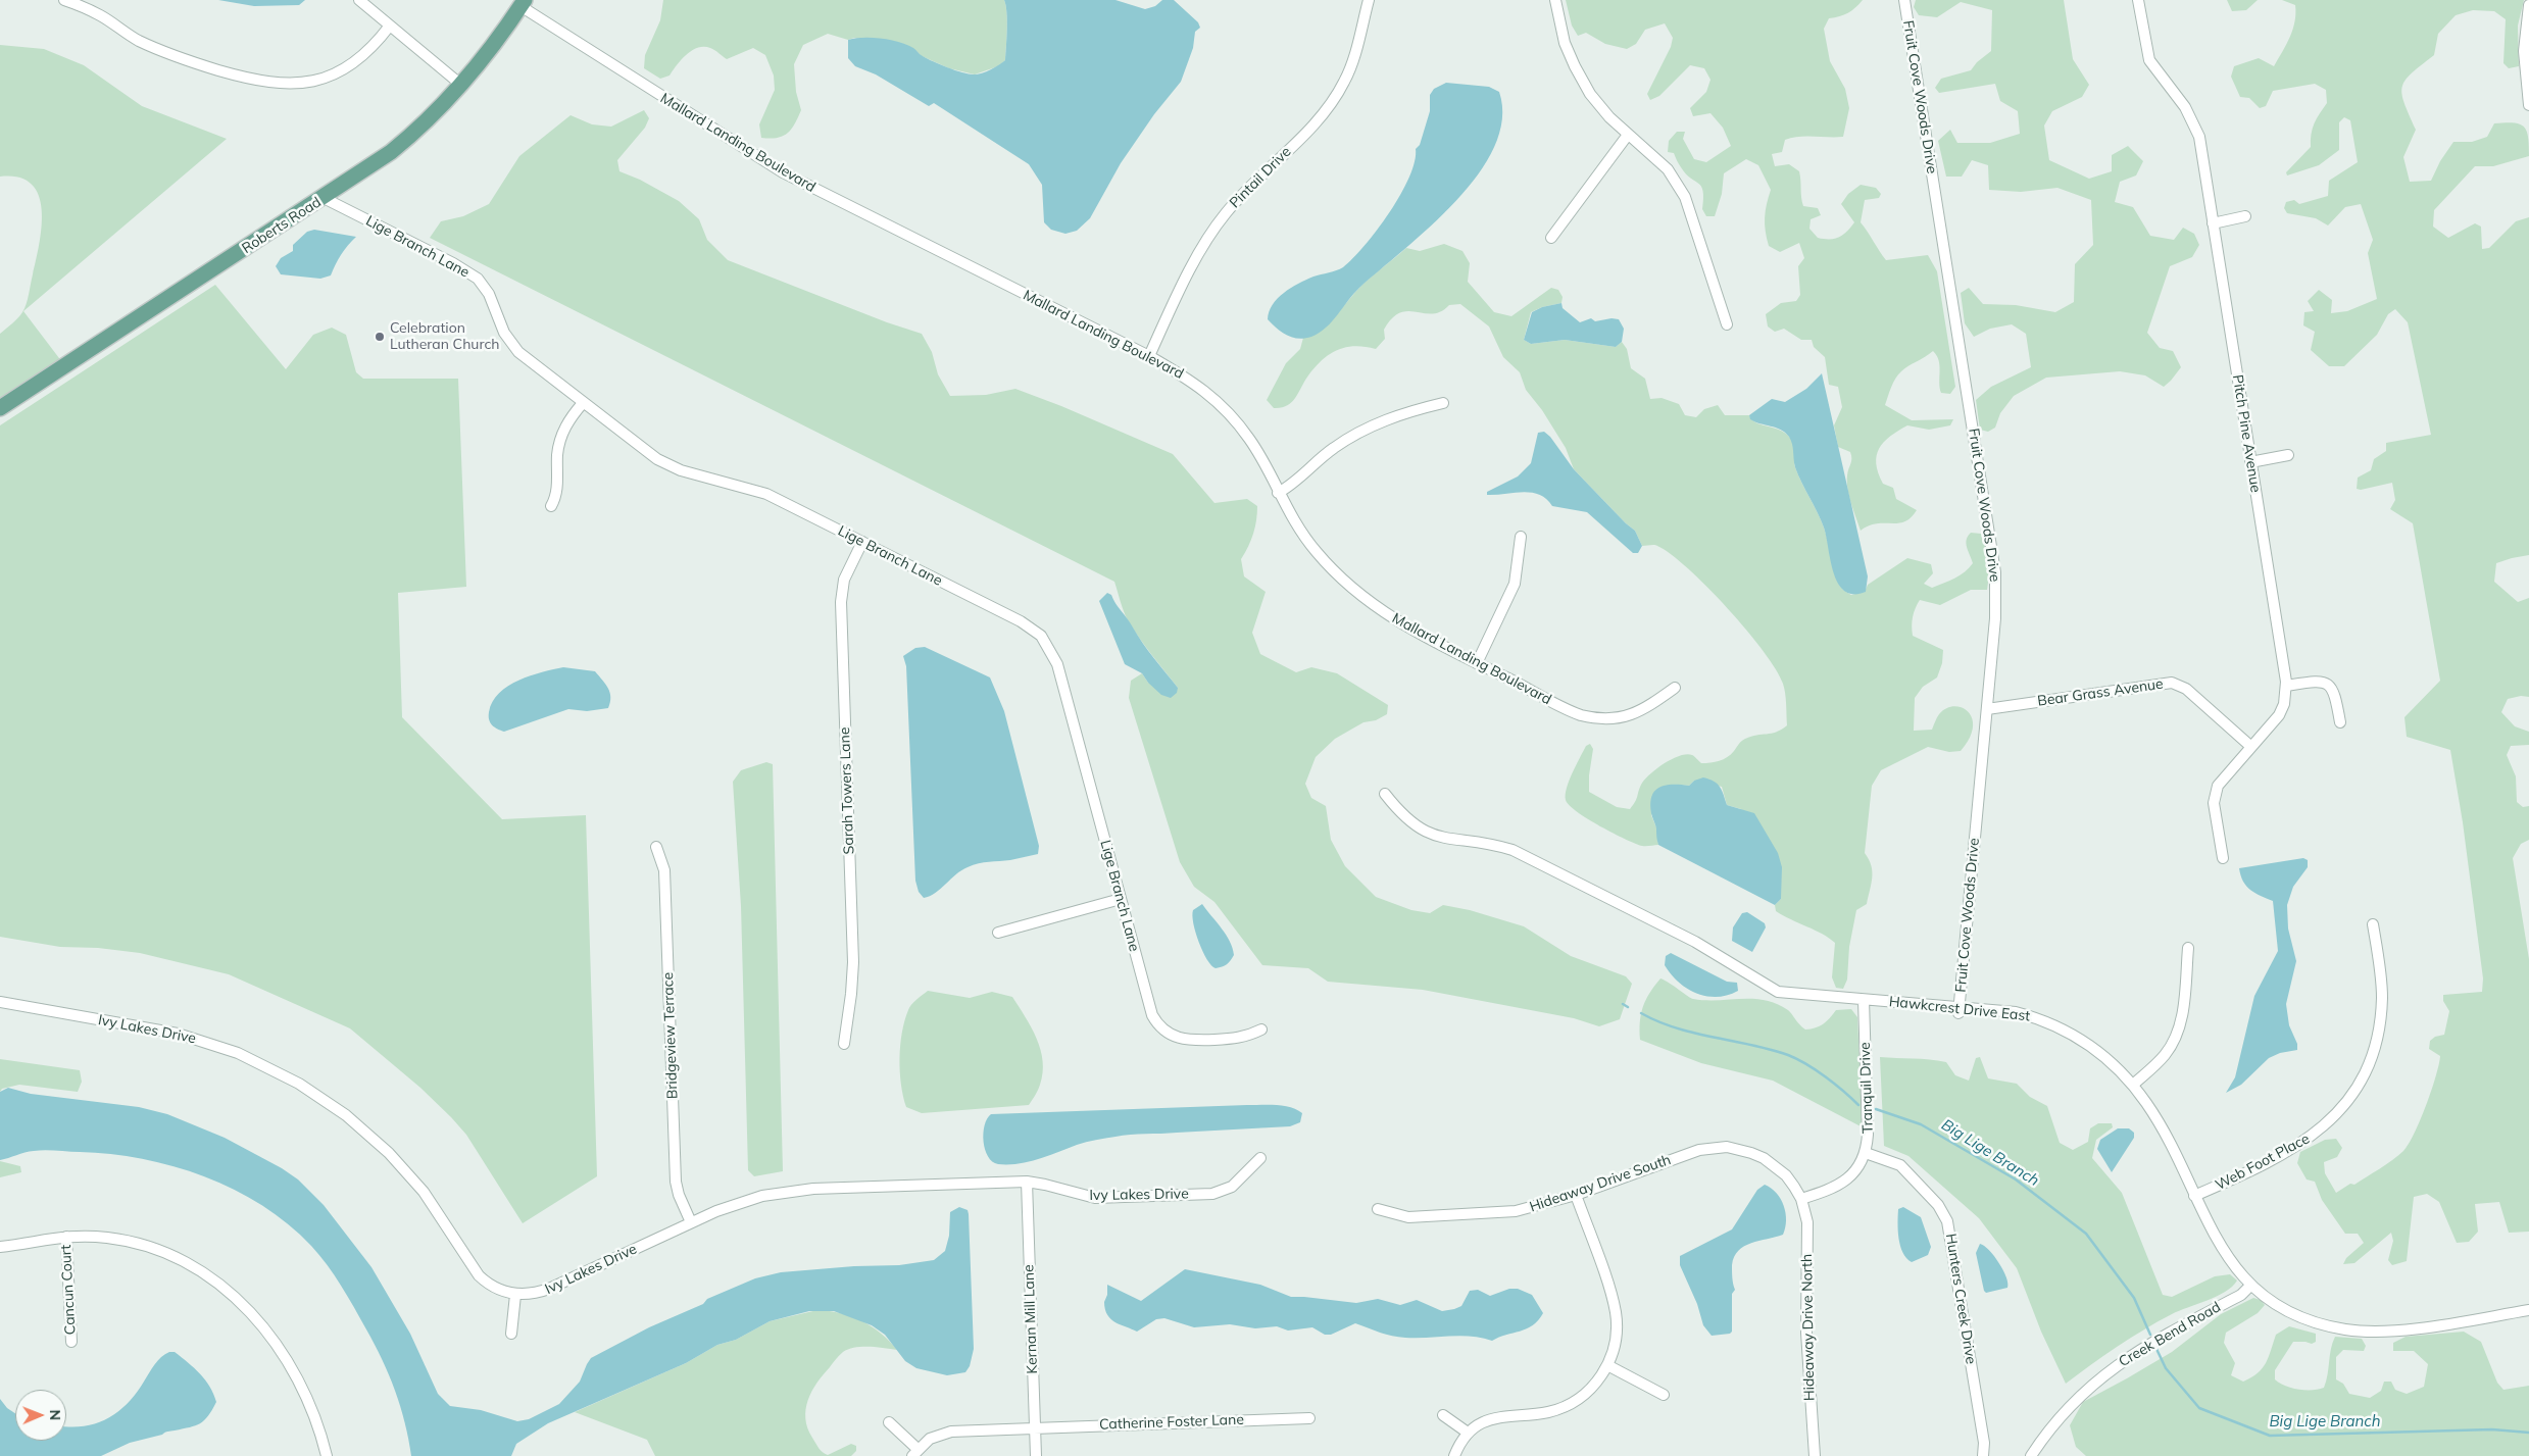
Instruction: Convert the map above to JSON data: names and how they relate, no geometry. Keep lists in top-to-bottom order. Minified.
{"streets":{"main road":["Roberts Road"],"street":["Fruit Cove Woods Drive","Mallard Landing Boulevard","Pintail Drive","Lige Branch Lane","Pitch Pine Avenue","Bear Grass Avenue","Sarah Towers Lane","Hawkcrest Drive East","Ivy Lakes Drive","Bridgeview Terrace","Tranquil Drive","Web Foot Place","Hideaway Drive South","Cancun Court","Hunters Creek Drive","Kernan Mill Lane","Hideaway Drive North","Creek Bend Road","Catherine Foster Lane"]},"crossings":[["Fruit Cove Woods Drive","Bear Grass Avenue"],["Fruit Cove Woods Drive","Hawkcrest Drive East"],["Mallard Landing Boulevard","Pintail Drive"],["Mallard Landing Boulevard","Roberts Road"],["Roberts Road","Lige Branch Lane"],["Lige Branch Lane","Sarah Towers Lane"],["Pitch Pine Avenue","Bear Grass Avenue"],["Hawkcrest Drive East","Tranquil Drive"],["Hawkcrest Drive East","Web Foot Place"],["Hawkcrest Drive East","Creek Bend Road"],["Ivy Lakes Drive","Bridgeview Terrace"],["Ivy Lakes Drive","Kernan Mill Lane"],["Tranquil Drive","Hideaway Drive South"],["Tranquil Drive","Hunters Creek Drive"],["Tranquil Drive","Hideaway Drive North"],["Hideaway Drive South","Hideaway Drive North"],["Kernan Mill Lane","Catherine Foster Lane"]],"water":["Big Lige Branch"],"places":["Celebration Lutheran Church"],"north":"right"}
